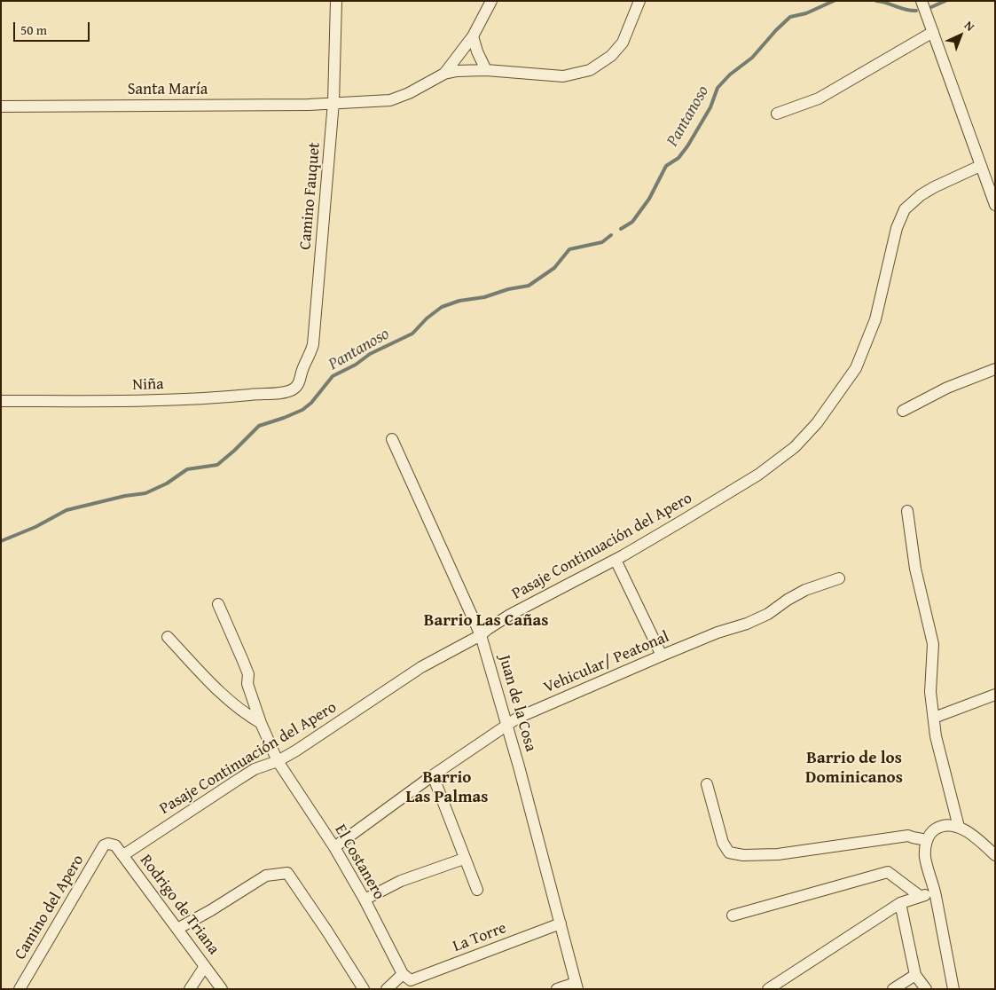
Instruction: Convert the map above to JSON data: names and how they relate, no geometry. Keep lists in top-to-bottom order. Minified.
{"streets":{"street":["Santa María","Camino Fauquet","Niña","Pasaje Continuación del Apero","Vehicular/ Peatonal","Juan de la Cosa","El Costanero","Rodrigo de Triana","Camino del Apero","La Torre"]},"crossings":[["Santa María","Camino Fauquet"],["Camino Fauquet","Niña"],["Pasaje Continuación del Apero","Juan de la Cosa"],["Pasaje Continuación del Apero","El Costanero"],["Pasaje Continuación del Apero","Rodrigo de Triana"],["Vehicular/ Peatonal","Juan de la Cosa"],["Vehicular/ Peatonal","El Costanero"],["Juan de la Cosa","La Torre"],["El Costanero","La Torre"],["Rodrigo de Triana","Camino del Apero"]],"districts":["Barrio Las Cañas","Barrio de los Dominicanos","Barrio Las Palmas"],"water":["Pantanoso"],"scale_bar":"50 m","north":"top right"}
